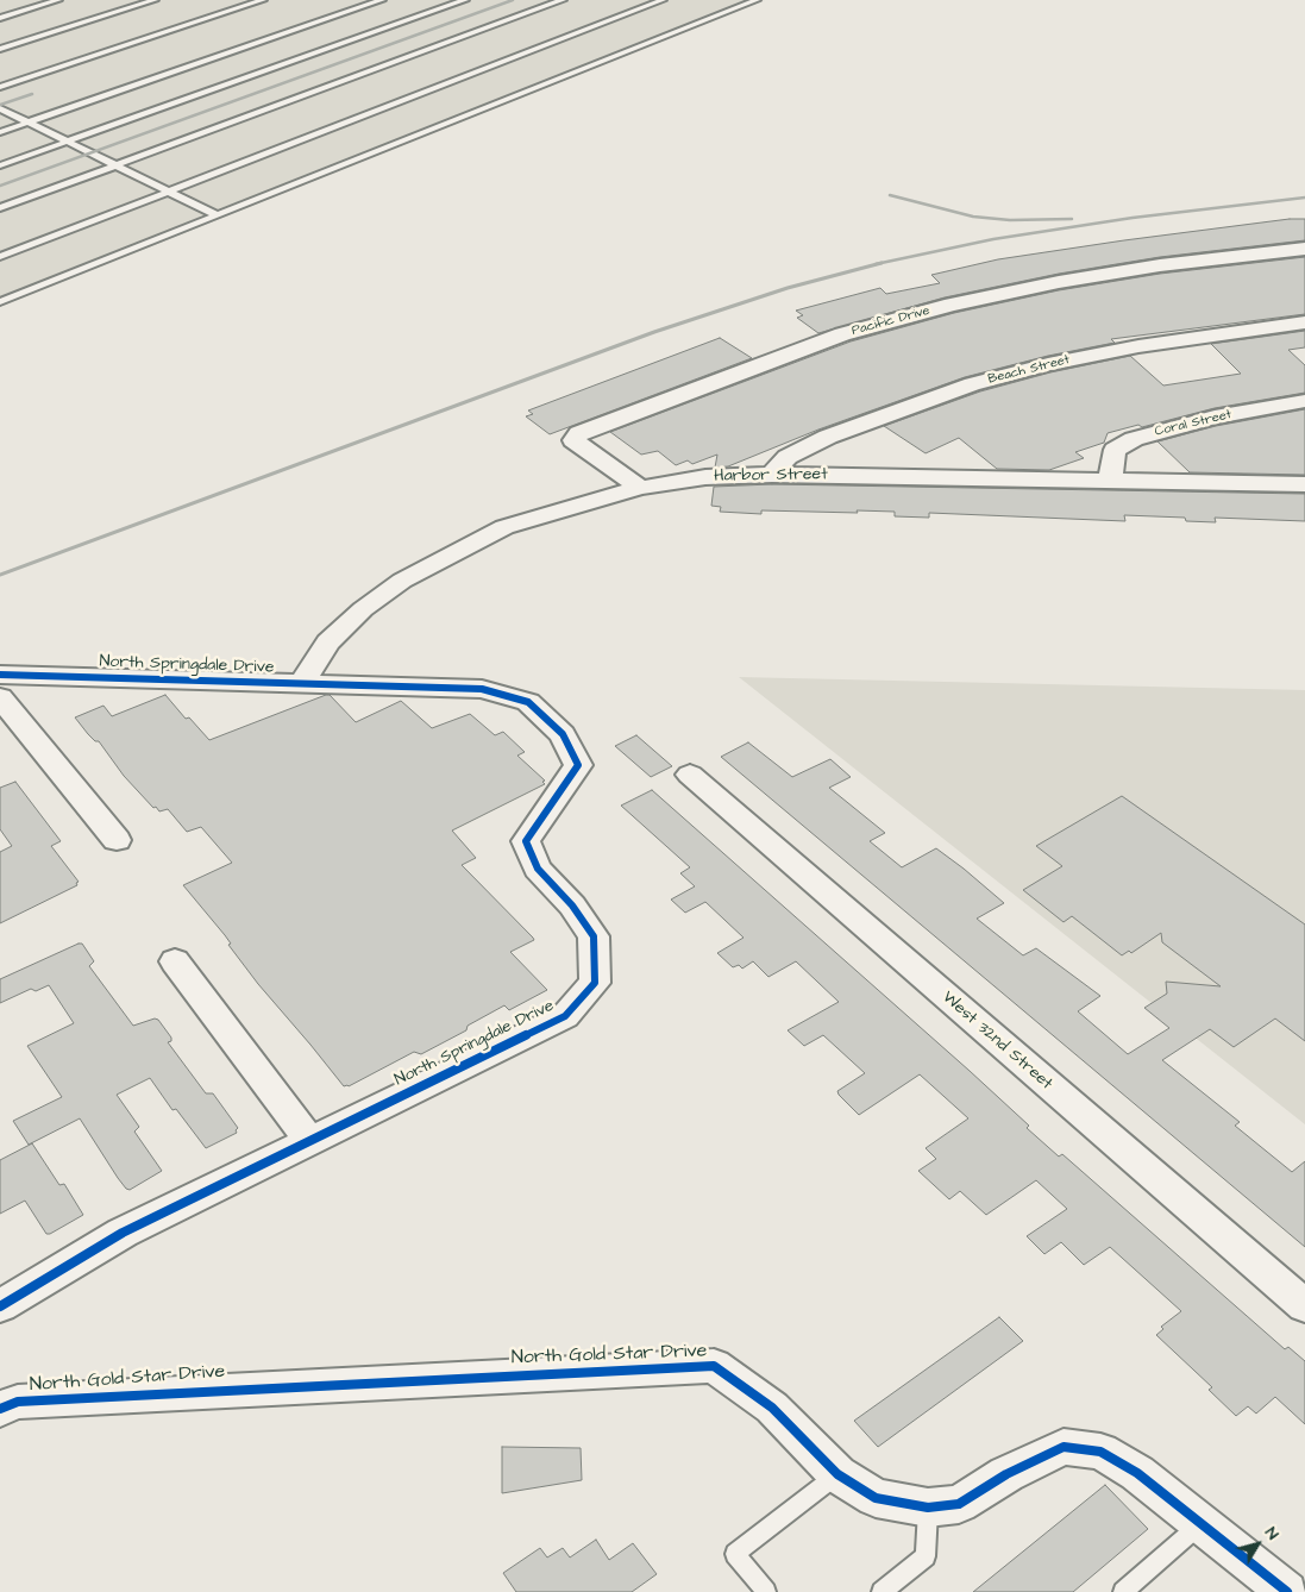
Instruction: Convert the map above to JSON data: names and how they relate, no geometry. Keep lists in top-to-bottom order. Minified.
{"streets":{"street":["Pacific Drive","Beach Street","Coral Street","Harbor Street","North Springdale Drive","West 32nd Street","North Gold Star Drive"]},"crossings":[["Pacific Drive","Harbor Street"],["Beach Street","Harbor Street"],["Coral Street","Harbor Street"],["Harbor Street","North Springdale Drive"]],"north":"top right"}
